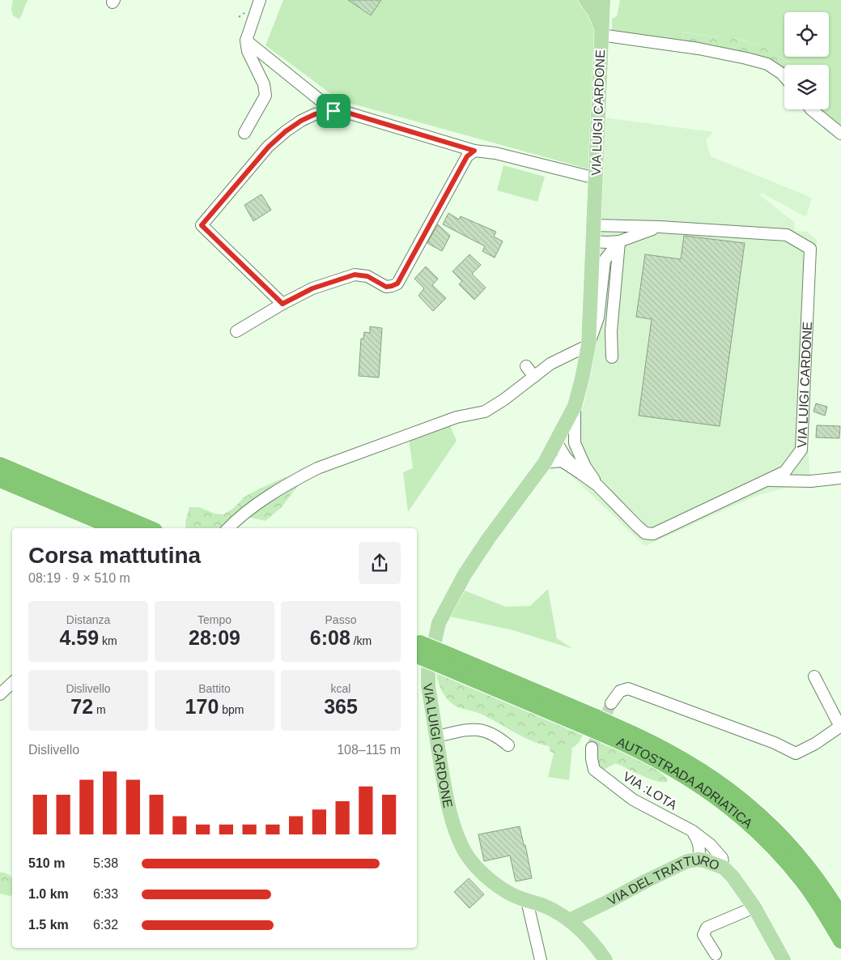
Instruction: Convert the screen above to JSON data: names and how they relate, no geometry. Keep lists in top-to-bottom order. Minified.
{"streets":{"highway":["AUTOSTRADA ADRIATICA"],"main road":["VIA LUIGI CARDONE","VIA DEL TRATTURO"],"street":["VIA :LOTA"]},"crossings":[["VIA LUIGI CARDONE","VIA DEL TRATTURO"],["VIA :LOTA","VIA DEL TRATTURO"]],"page":{"heading":["Corsa mattutina","08:19 · 9 × 510 m"],"stats":[["Distanza","4.59 km"],["Tempo","28:09"],["Passo","6:08 /km"],["Dislivello","72 m"],["Battito","170 bpm"],["kcal","365"]],"chart":["Dislivello","108–115 m"],"list":[{"name":"510 m","note":"5:38"},{"name":"1.0 km","note":"6:33"},{"name":"1.5 km","note":"6:32"}]}}
